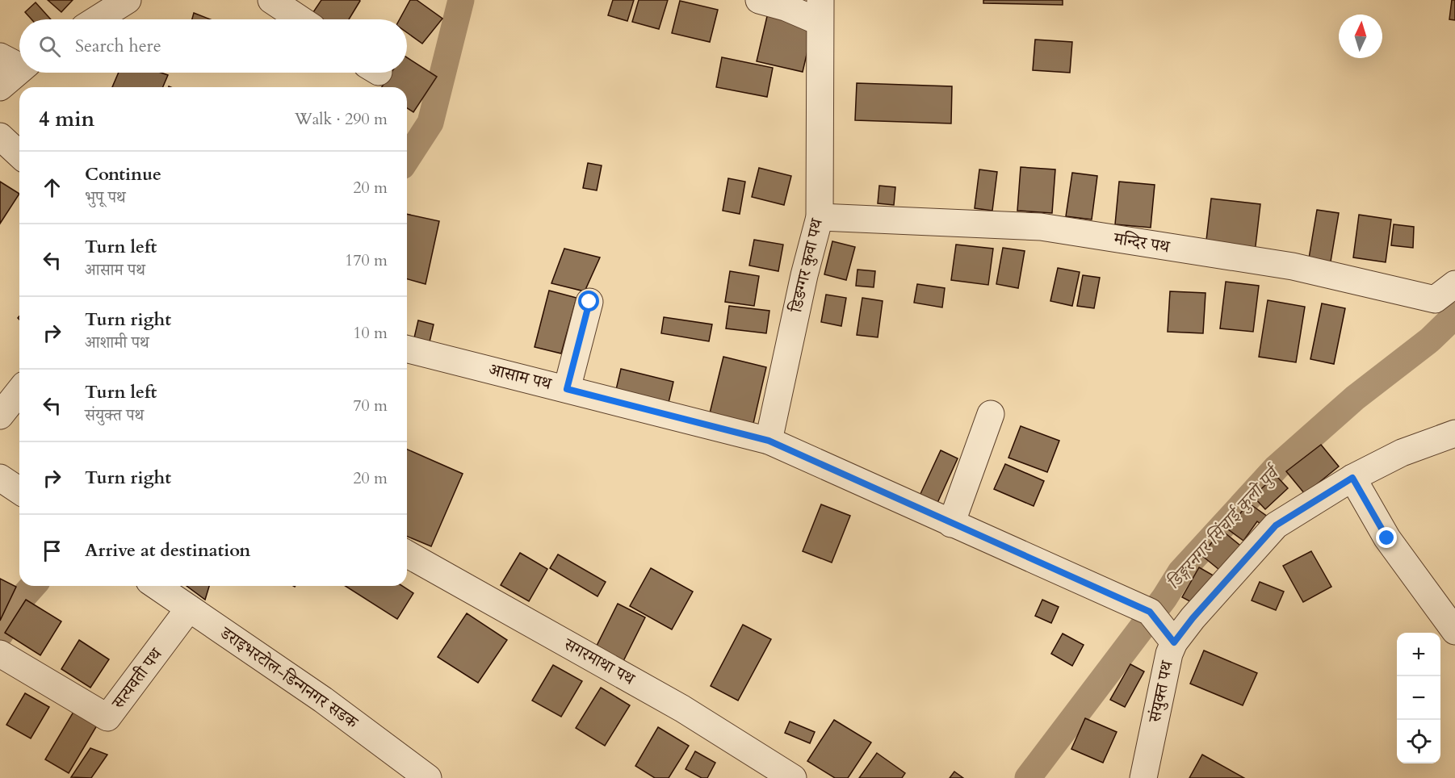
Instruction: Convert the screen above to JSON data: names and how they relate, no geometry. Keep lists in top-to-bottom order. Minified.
{"streets":{"street":["मन्दिर पथ","डिङग्गर कुवा पथ","आसाम पथ","सगरमाथा पथ","डराइभरटोल-डिन्गनगर सडक","सत्यवती पथ","संयुक्त पथ"]},"crossings":[["मन्दिर पथ","डिङग्गर कुवा पथ"],["डिङग्गर कुवा पथ","आसाम पथ"],["आसाम पथ","संयुक्त पथ"],["डराइभरटोल-डिन्गनगर सडक","सत्यवती पथ"]],"water":["डिङ्गरनगर सिंचाई कुलो पुर्व"],"north":"top","page":{"search":"Search here","heading":["4 min","Walk · 290 m"],"list":[["Continue","भुपू पथ","20 m"],["Turn left","आसाम पथ","170 m"],["Turn right","आशामी पथ","10 m"],["Turn left","संयुक्त पथ","70 m"],["Turn right","20 m"],"Arrive at destination"],"map_buttons":["+","−"]}}
